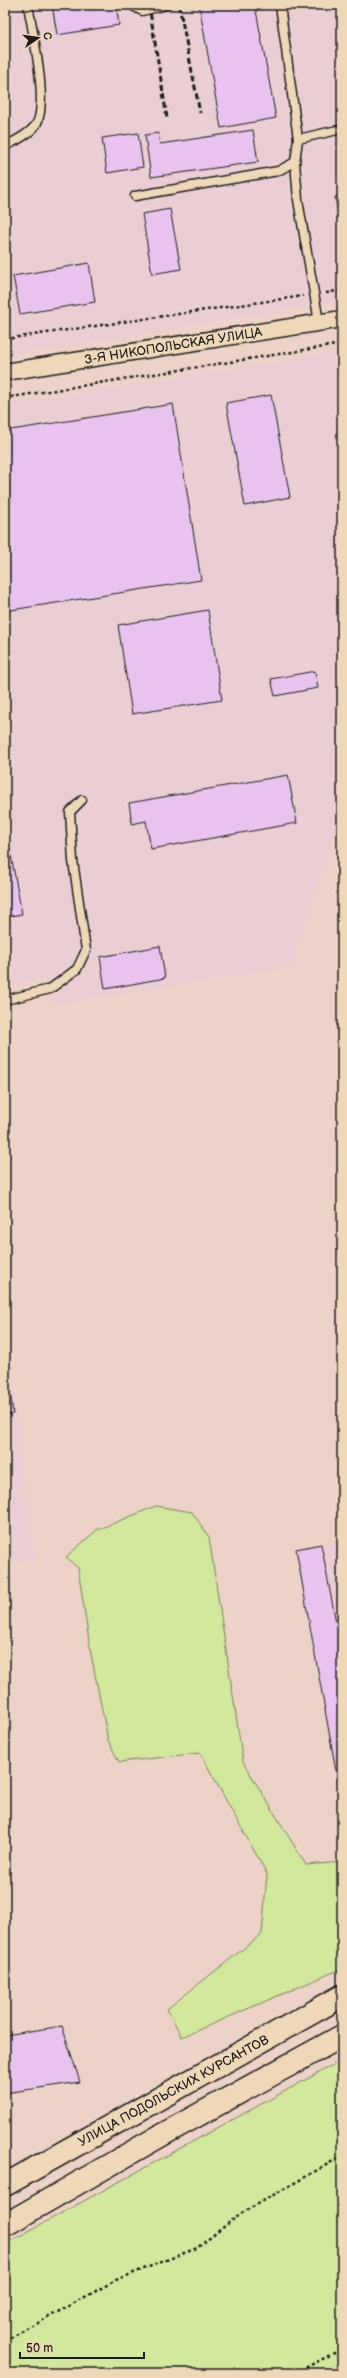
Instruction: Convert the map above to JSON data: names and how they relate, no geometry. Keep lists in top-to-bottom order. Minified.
{"streets":{"main road":["УЛИЦА ПОДОЛЬСКИХ КУРСАНТОВ"],"street":["3-Я НИКОПОЛЬСКАЯ УЛИЦА"]},"scale_bar":"50 m","north":"right"}
